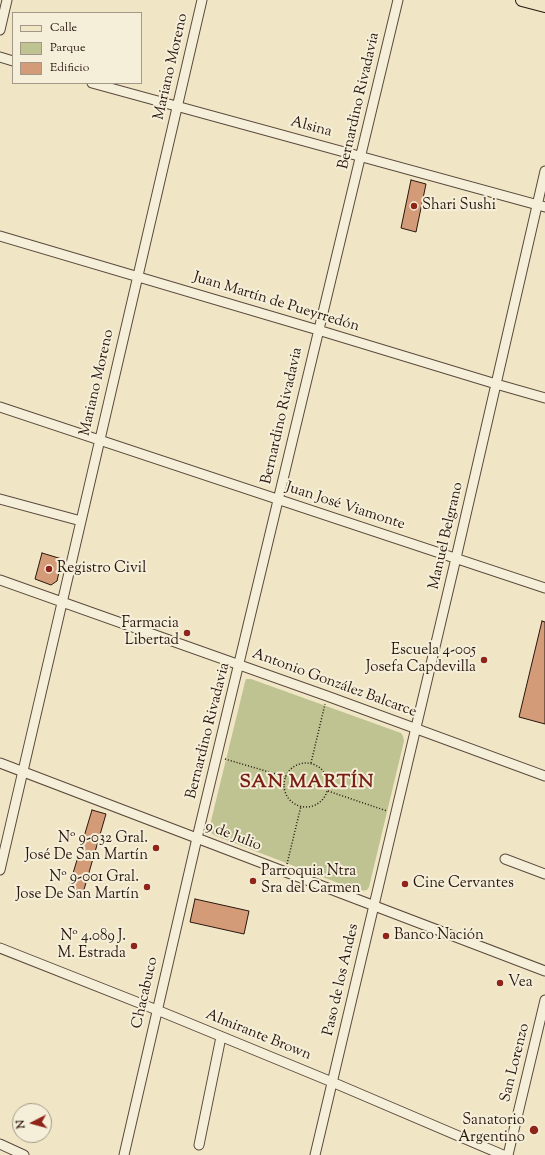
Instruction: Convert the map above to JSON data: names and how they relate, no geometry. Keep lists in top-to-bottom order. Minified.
{"streets":{"street":["Mariano Moreno","Bernardino Rivadavia","Alsina","Juan Martín de Pueyrredón","Juan José Viamonte","Manuel Belgrano","Antonio González Balcarce","9 de Julio","Paso de los Andes","Chacabuco","Almirante Brown","San Lorenzo"]},"crossings":[["Mariano Moreno","Alsina"],["Mariano Moreno","Juan Martín de Pueyrredón"],["Mariano Moreno","Juan José Viamonte"],["Mariano Moreno","Antonio González Balcarce"],["Mariano Moreno","9 de Julio"],["Bernardino Rivadavia","Alsina"],["Bernardino Rivadavia","Juan Martín de Pueyrredón"],["Bernardino Rivadavia","Juan José Viamonte"],["Bernardino Rivadavia","Antonio González Balcarce"],["Bernardino Rivadavia","9 de Julio"],["Bernardino Rivadavia","Chacabuco"],["Alsina","Manuel Belgrano"],["Juan Martín de Pueyrredón","Manuel Belgrano"],["Juan José Viamonte","Manuel Belgrano"],["Manuel Belgrano","Antonio González Balcarce"],["Manuel Belgrano","9 de Julio"],["Manuel Belgrano","Paso de los Andes"],["9 de Julio","Paso de los Andes"],["9 de Julio","Chacabuco"],["Paso de los Andes","Almirante Brown"],["Chacabuco","Almirante Brown"]],"districts":["SAN MARTÍN"],"places":["Shari Sushi","Registro Civil","Farmacia Libertad","Escuela 4-005 Josefa Capdevilla","Nº 9-032 Gral. José De San Martín","Parroquia Ntra Sra del Carmen","Cine Cervantes","Nº 9-001 Gral. Jose De San Martín","Banco Nación","Nº 4.089 J. M. Estrada","Vea","Sanatorio Argentino"],"legend":["Calle","Parque","Edificio"],"north":"left"}
